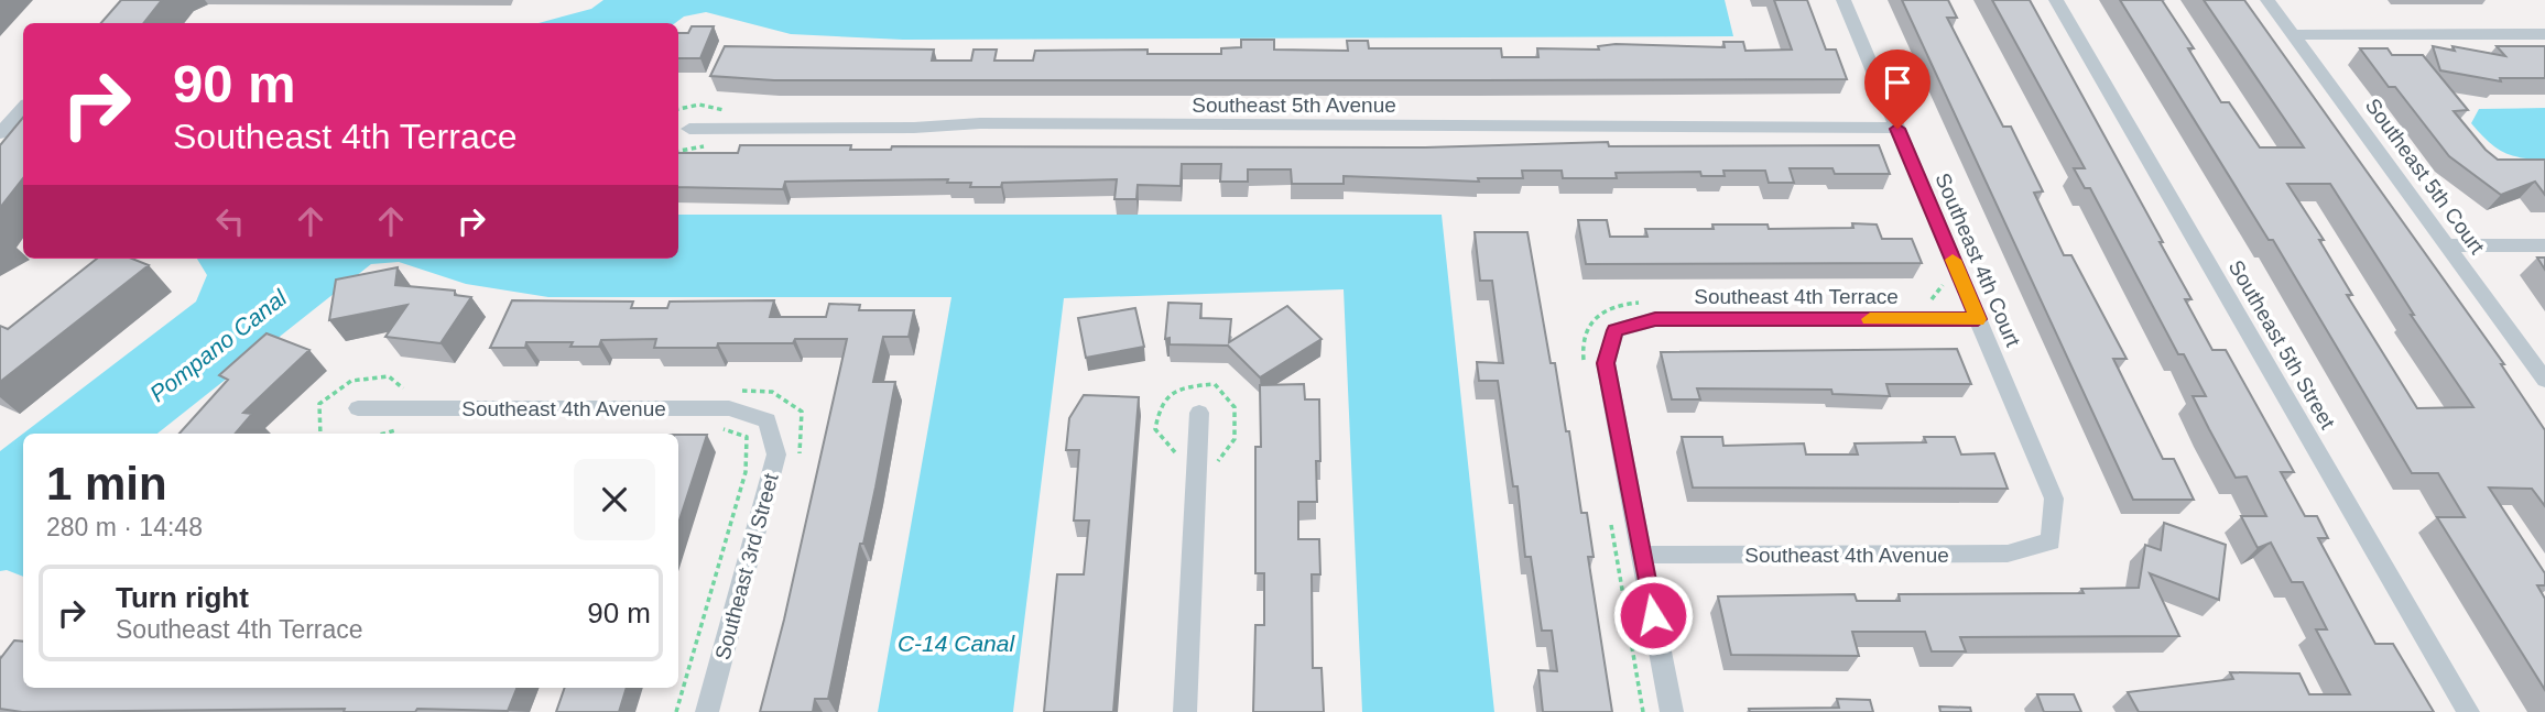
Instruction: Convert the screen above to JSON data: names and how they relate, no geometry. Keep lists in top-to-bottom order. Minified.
{"streets":{"street":["Southeast 5th Avenue","Southeast 5th Court","Southeast 4th Court","Southeast 4th Terrace","Southeast 5th Street","Southeast 4th Avenue","Southeast 3rd Street"]},"crossings":[["Southeast 5th Avenue","Southeast 4th Court"],["Southeast 4th Court","Southeast 4th Terrace"],["Southeast 4th Court","Southeast 4th Avenue"],["Southeast 4th Terrace","Southeast 4th Avenue"],["Southeast 4th Avenue","Southeast 3rd Street"]],"water":["Pompano Canal","C-14 Canal"],"page":{"turn":["90 m","Southeast 4th Terrace"],"heading":["1 min","280 m · 14:48"],"list":[{"name":"Turn right","note":"Southeast 4th Terrace","value":"90 m"}]}}
